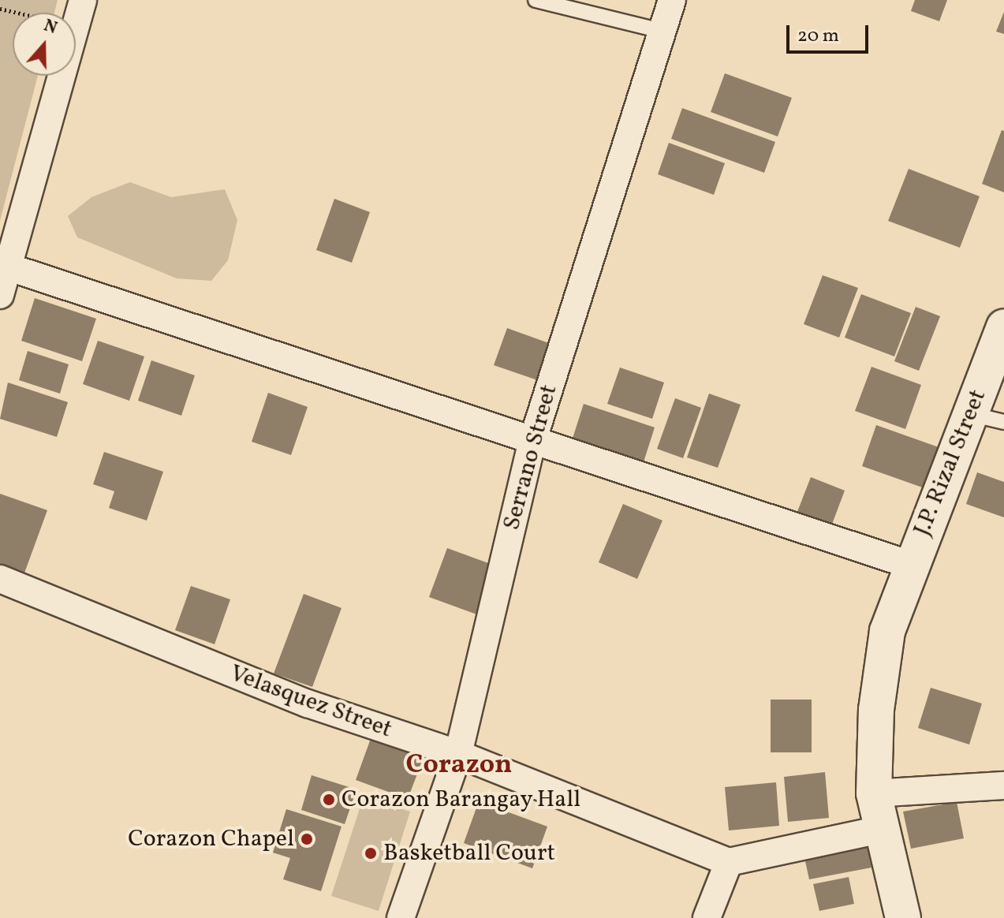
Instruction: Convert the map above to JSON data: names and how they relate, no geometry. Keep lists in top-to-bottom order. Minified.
{"streets":{"street":["Serrano Street","J.P. Rizal Street","Velasquez Street"]},"crossings":[["Serrano Street","Velasquez Street"]],"districts":["Corazon"],"places":["Corazon Barangay Hall","Corazon Chapel","Basketball Court"],"scale_bar":"20 m","north":"top"}
